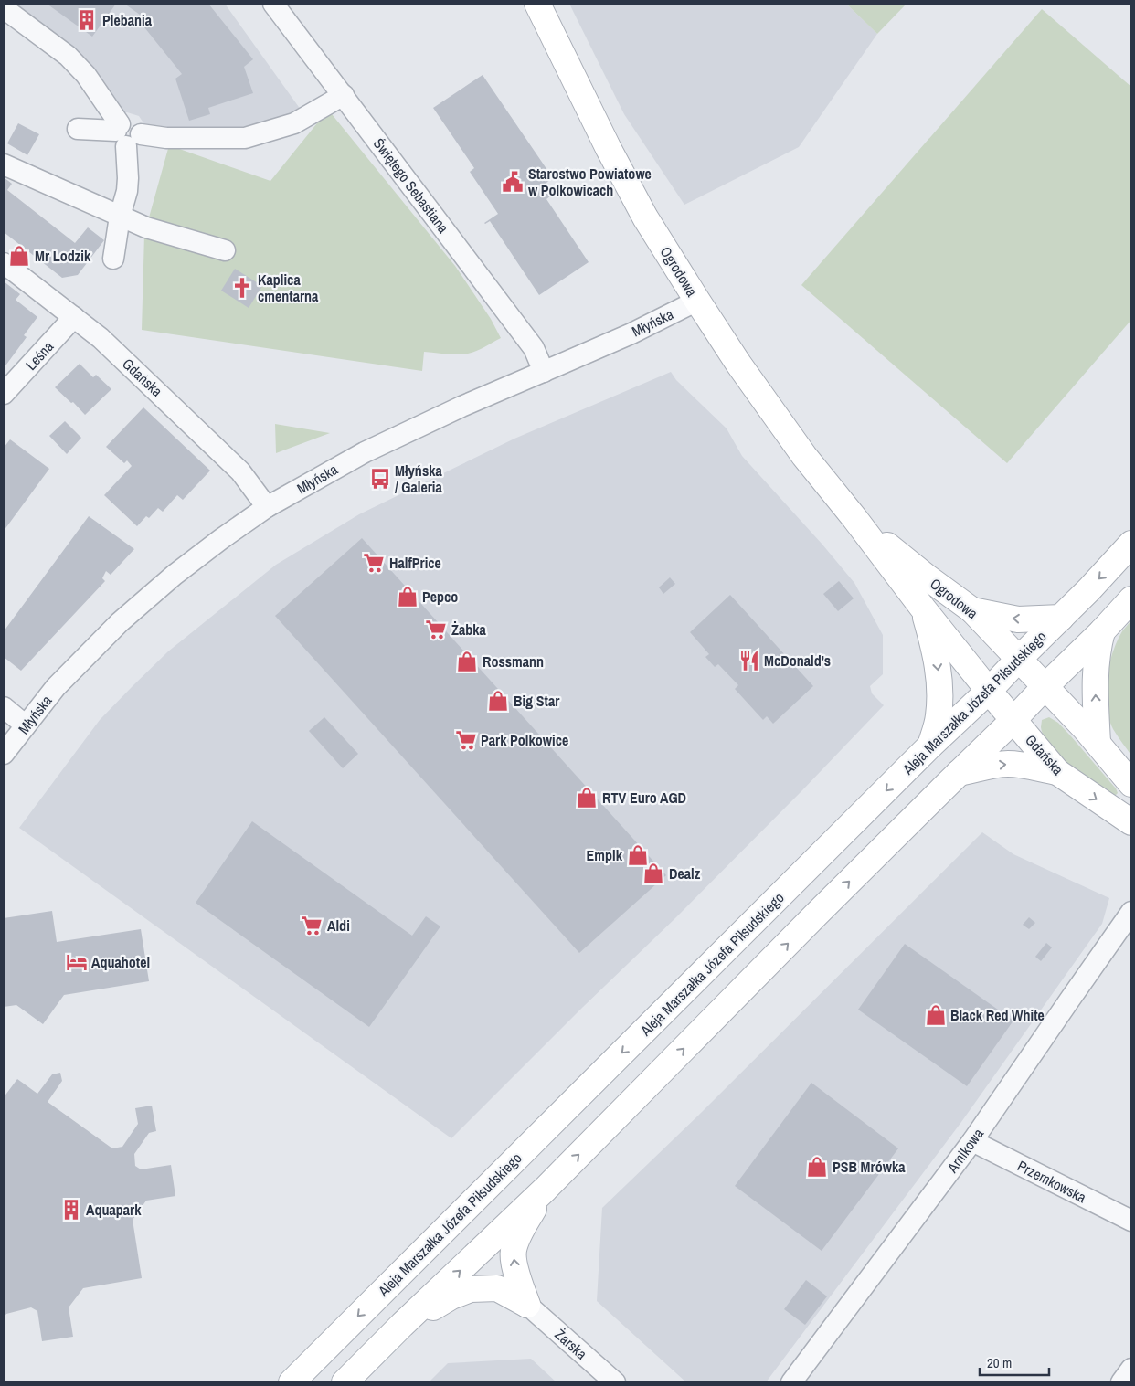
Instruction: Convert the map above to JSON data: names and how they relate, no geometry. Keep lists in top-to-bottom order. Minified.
{"streets":{"main road":["Ogrodowa","Gdańska","Aleja Marszałka Józefa Piłsudskiego"],"street":["Świętego Sebastiana","Młyńska","Leśna","Arnikowa","Przemkowska","Żarska"]},"crossings":[["Świętego Sebastiana","Młyńska"],["Ogrodowa","Młyńska"],["Ogrodowa","Gdańska"],["Ogrodowa","Aleja Marszałka Józefa Piłsudskiego"],["Młyńska","Gdańska"],["Leśna","Gdańska"],["Gdańska","Aleja Marszałka Józefa Piłsudskiego"],["Arnikowa","Przemkowska"]],"places":{"building":["Plebania","Aquapark"],"public building":["Starostwo Powiatowe w Polkowicach"],"shop":["Mr Lodzik","Pepco","Rossmann","Big Star","RTV Euro AGD","Empik","Dealz","Black Red White","PSB Mrówka"],"church":["Kaplica cmentarna"],"bus stop":["Młyńska / Galeria"],"supermarket":["HalfPrice","Żabka","Park Polkowice","Aldi"],"restaurant":["McDonald's"],"hotel":["Aquahotel"]},"scale_bar":"20 m"}
